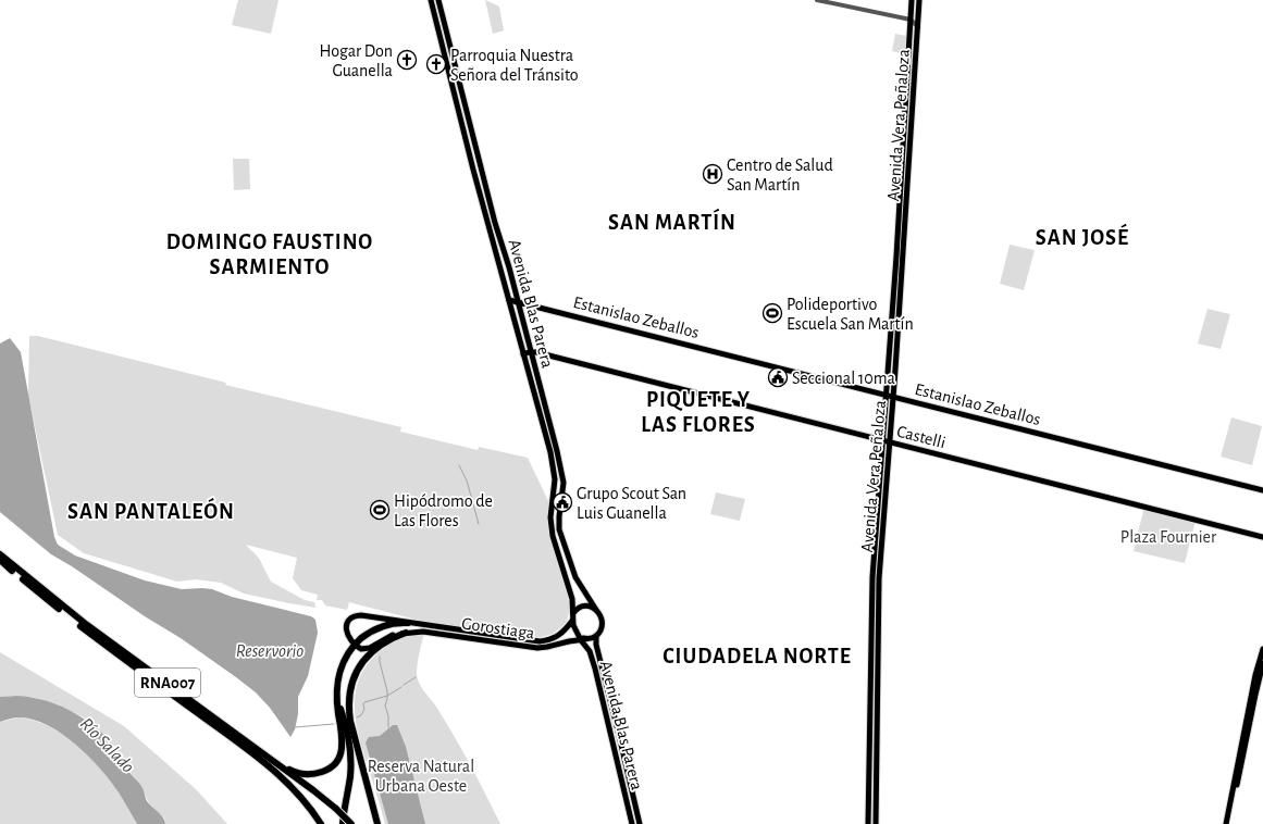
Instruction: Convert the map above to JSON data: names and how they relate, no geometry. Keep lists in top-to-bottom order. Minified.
{"streets":{"highway":["RNA007"],"main road":["Avenida Vera Peñaloza","Avenida Blas Parera","Estanislao Zeballos","Castelli","Gorostiaga"]},"crossings":[["Avenida Vera Peñaloza","Estanislao Zeballos"],["Avenida Vera Peñaloza","Castelli"],["Avenida Blas Parera","Estanislao Zeballos"],["Avenida Blas Parera","Castelli"],["Avenida Blas Parera","Gorostiaga"]],"districts":["SAN MARTÍN","SAN JOSÉ","DOMINGO FAUSTINO SARMIENTO","PIQUETE Y LAS FLORES","SAN PANTALEÓN","CIUDADELA NORTE"],"water":["Reservorio","Río Salado"],"parks":["Plaza Fournier","Reserva Natural Urbana Oeste"],"places":{"church":["Hogar Don Guanella","Parroquia Nuestra Señora del Tránsito"],"hospital":["Centro de Salud San Martín"],"sports":["Polideportivo Escuela San Martín","Hipódromo de Las Flores"],"public building":["Seccional 10ma","Grupo Scout San Luis Guanella"]}}
